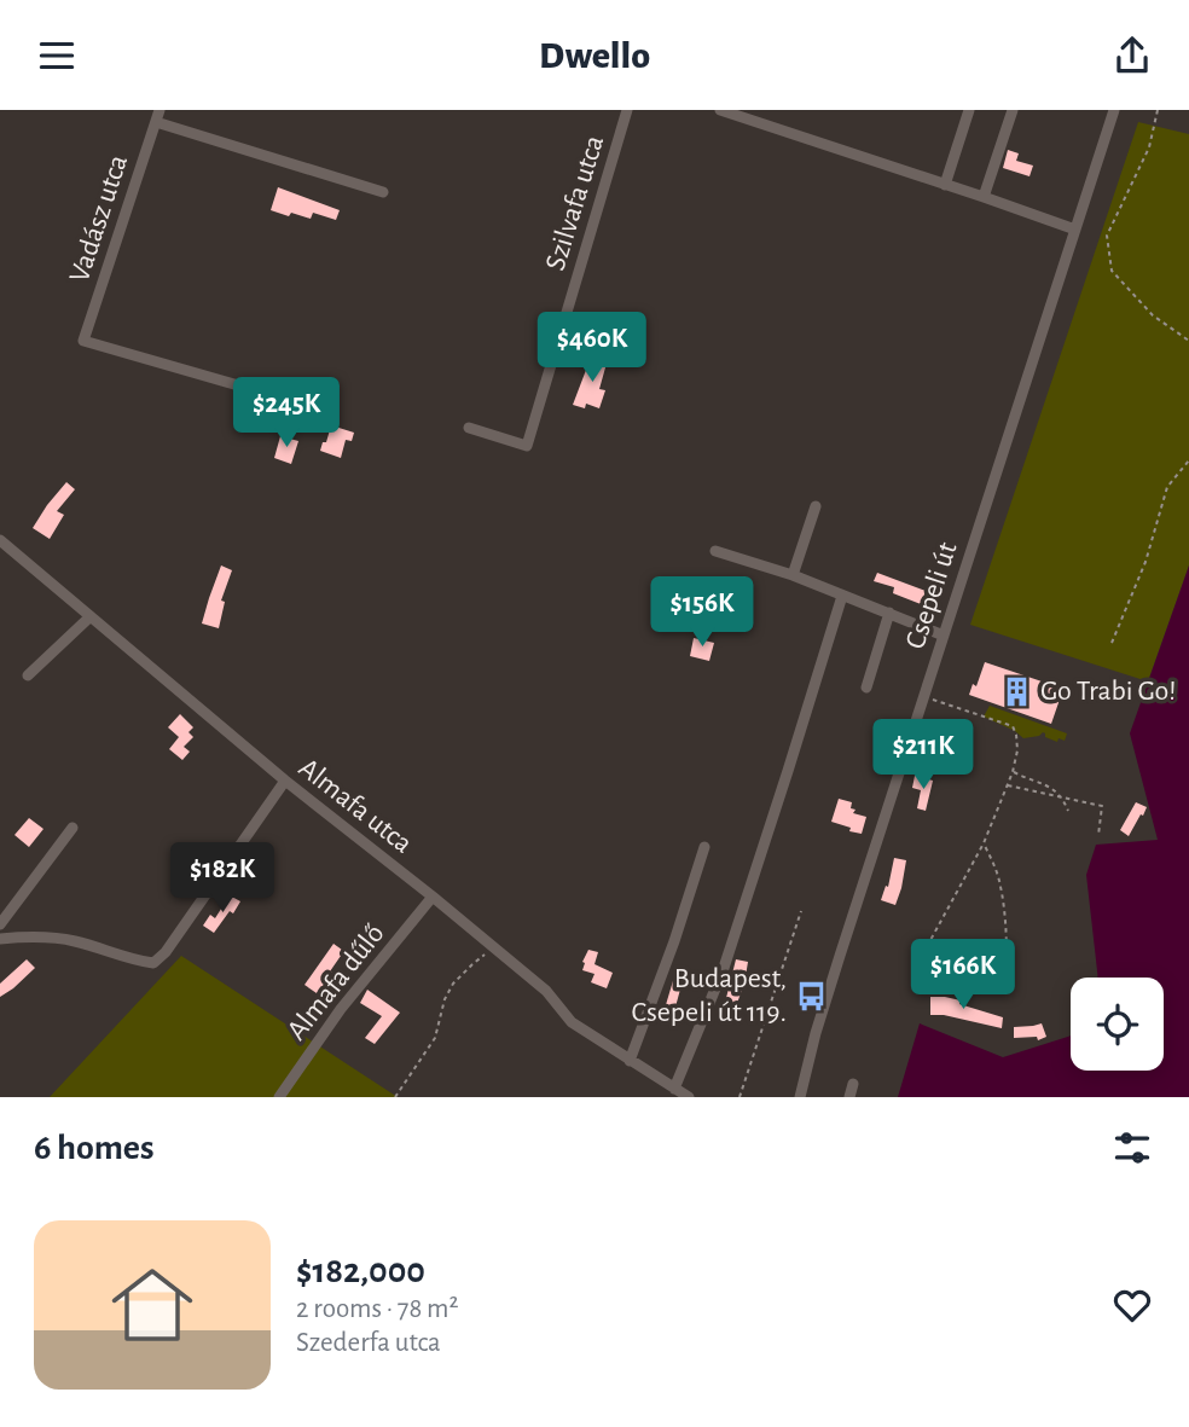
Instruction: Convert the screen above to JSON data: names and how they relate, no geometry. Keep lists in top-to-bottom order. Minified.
{"streets":{"street":["Szilvafa utca","Vadász utca","Csepeli út","Almafa utca","Almafa dűlő"]},"crossings":[["Almafa utca","Almafa dűlő"]],"places":{"building":["Go Trabi Go!"],"bus stop":["Budapest, Csepeli út 119."]},"page":{"header":"Dwello","price":["$460K","$245K","$156K","$211K","$182K","$166K"],"heading":"6 homes","list":[{"name":"$182,000","note":"2 rooms · 78 m² · Szederfa utca"}]}}
